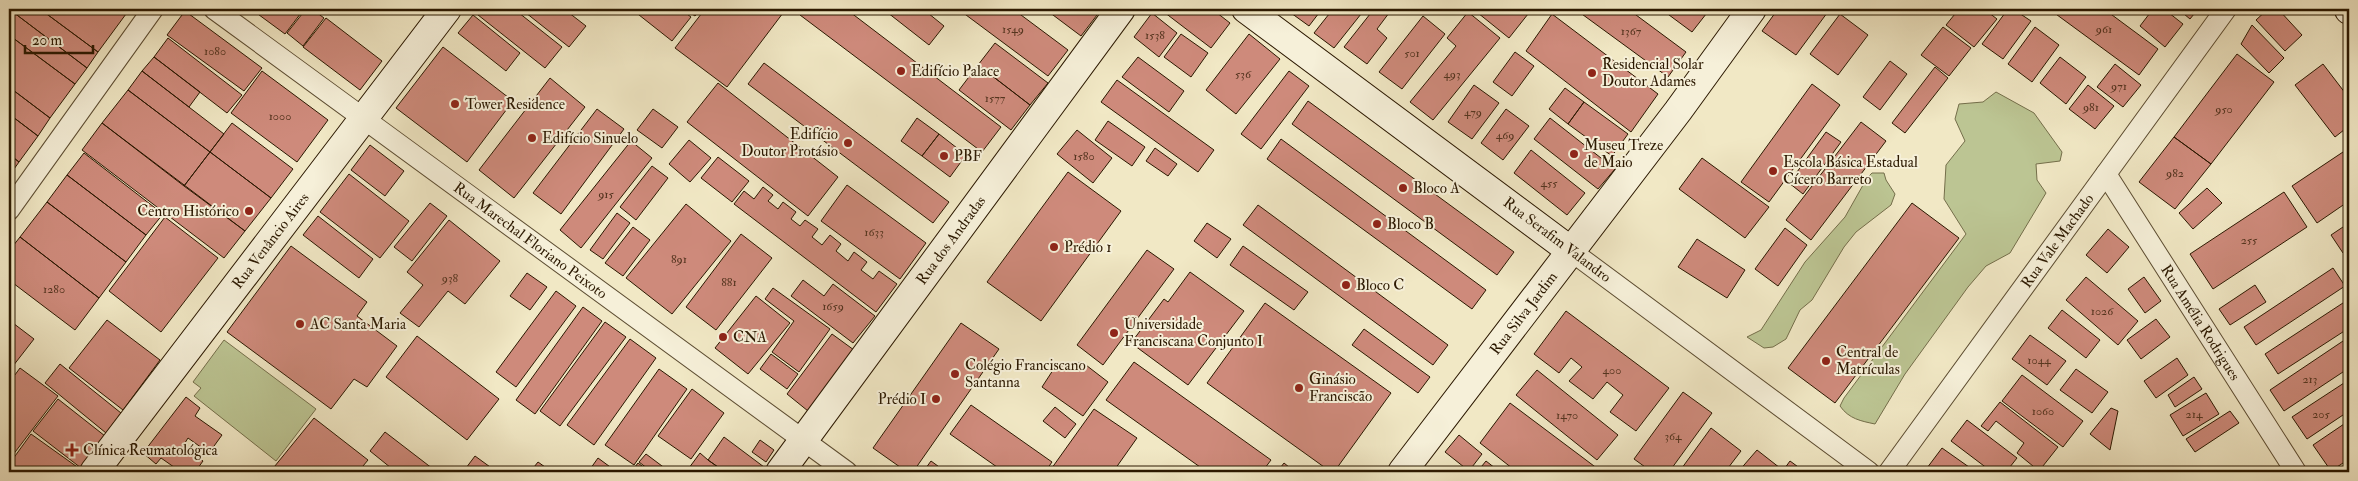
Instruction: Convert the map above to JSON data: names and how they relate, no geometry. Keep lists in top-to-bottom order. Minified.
{"streets":{"street":["Rua dos Andradas","Rua Serafim Valandro","Rua Venâncio Aires","Rua Marechal Floriano Peixoto","Rua Vale Machado","Rua Silva Jardim","Rua Amélia Rodrigues"]},"crossings":[["Rua dos Andradas","Rua Marechal Floriano Peixoto"],["Rua Serafim Valandro","Rua Silva Jardim"],["Rua Venâncio Aires","Rua Marechal Floriano Peixoto"],["Rua Vale Machado","Rua Amélia Rodrigues"]],"places":{"other":["Edifício Palace","Residencial Solar Doutor Adames","Tower Residence","Edifício Sinuelo","Edifício Doutor Protásio","Museu Treze de Maio","PBF","Escola Básica Estadual Cícero Barreto","Bloco A","Centro Histórico","Bloco B","Prédio 1","Bloco C","AC Santa Maria","Universidade Franciscana Conjunto I","CNA","Central de Matrículas","Colégio Franciscano Santanna","Ginásio Franciscão","Prédio I"],"health":["Clínica Reumatológica"]},"house_numbers":["1549","961","1367","1538","1080","501","536","493","971","1577","981","950","479","1000","469","1580","982","455","915","1633","255","891","938","881","1280","1659","1026","1044","400","213","1060","214","205","1470","364"],"scale_bar":"20 m"}
